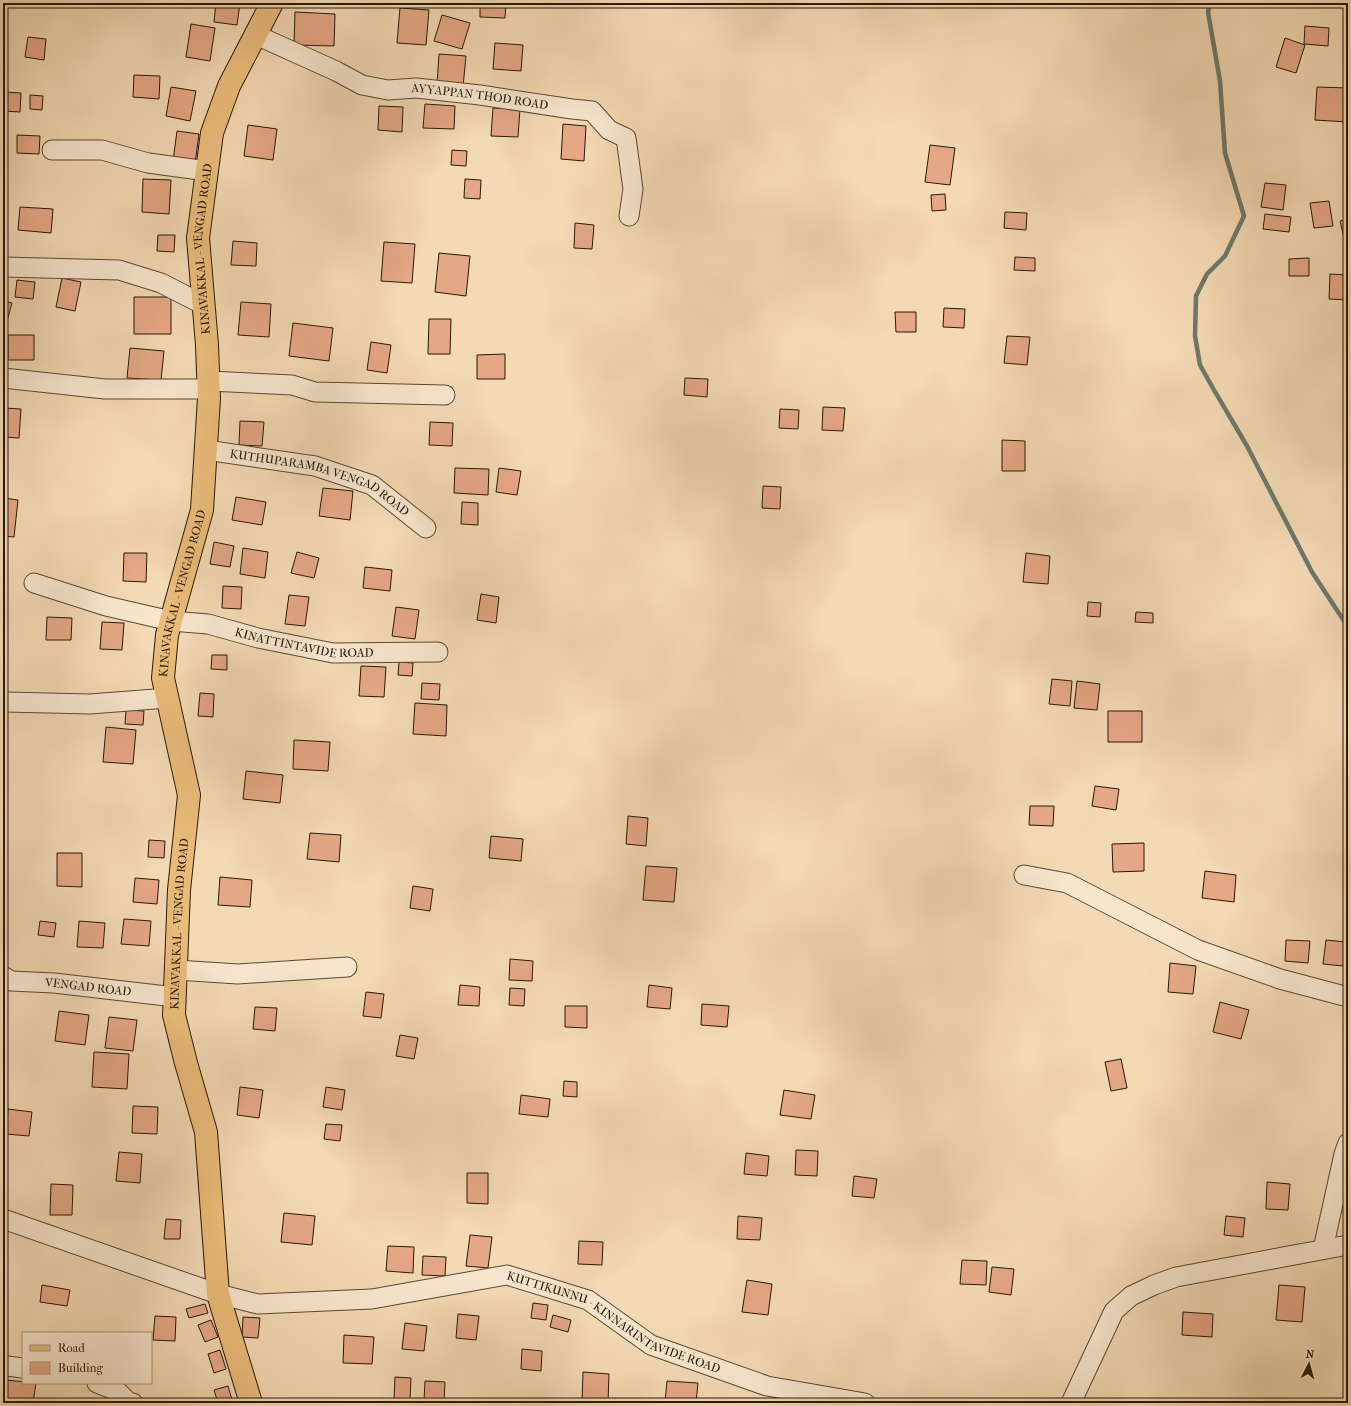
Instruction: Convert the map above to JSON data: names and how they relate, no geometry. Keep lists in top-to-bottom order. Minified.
{"streets":{"main road":["KINAVAKKAL - VENGAD ROAD"],"street":["AYYAPPAN THOD ROAD","KUTHUPARAMBA VENGAD ROAD","KINATTINTAVIDE ROAD","VENGAD ROAD","KUTTIKUNNU - KINNARINTAVIDE ROAD"]},"crossings":[["AYYAPPAN THOD ROAD","KINAVAKKAL - VENGAD ROAD"],["KINAVAKKAL - VENGAD ROAD","KUTHUPARAMBA VENGAD ROAD"],["KINAVAKKAL - VENGAD ROAD","KINATTINTAVIDE ROAD"],["KINAVAKKAL - VENGAD ROAD","VENGAD ROAD"],["KINAVAKKAL - VENGAD ROAD","KUTTIKUNNU - KINNARINTAVIDE ROAD"]],"legend":["Road","Building"],"north":"top"}
